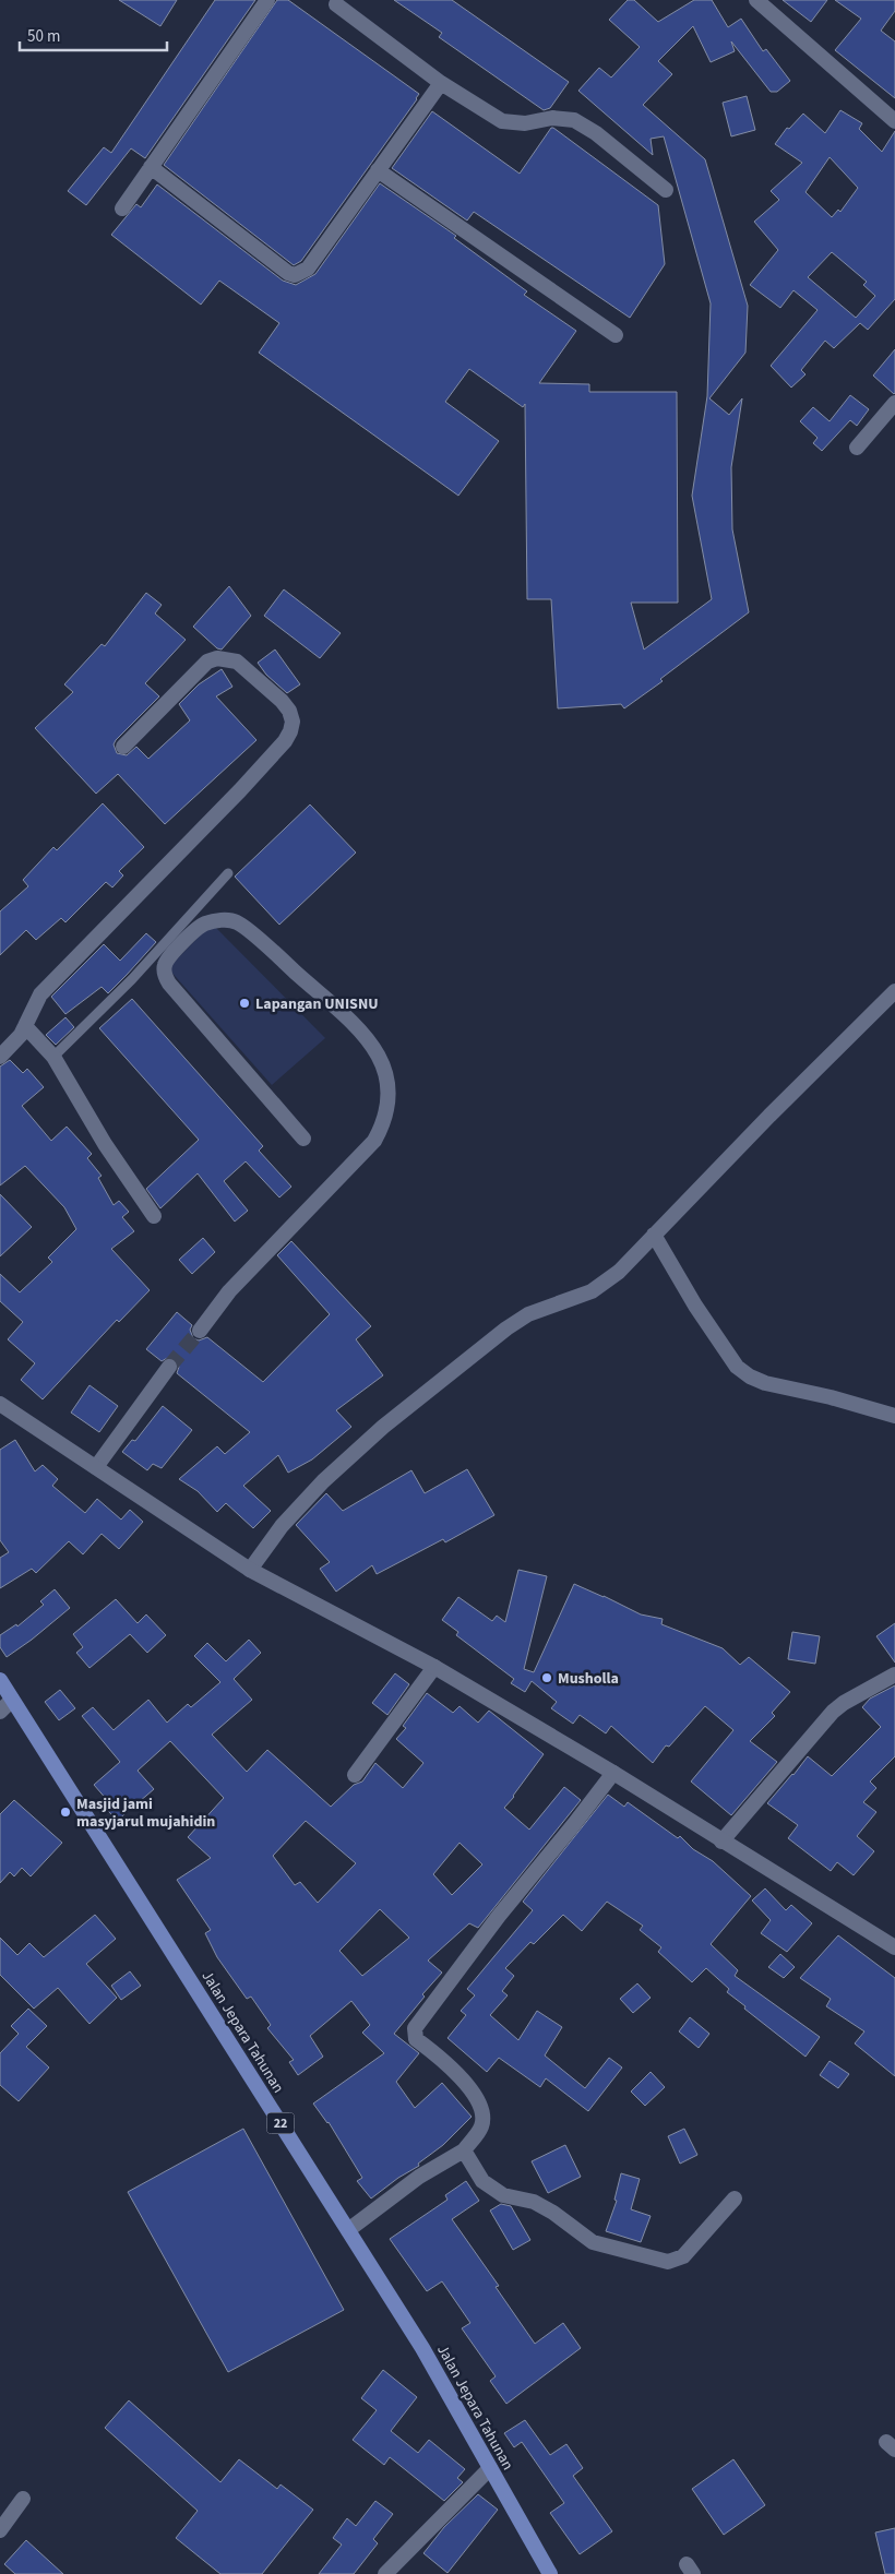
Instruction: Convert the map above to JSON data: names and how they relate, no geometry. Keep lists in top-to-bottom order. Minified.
{"streets":{"highway":["Jalan Jepara Tahunan","22"]},"places":["Lapangan UNISNU","Musholla","Masjid jami masyjarul mujahidin"],"scale_bar":"50 m"}
